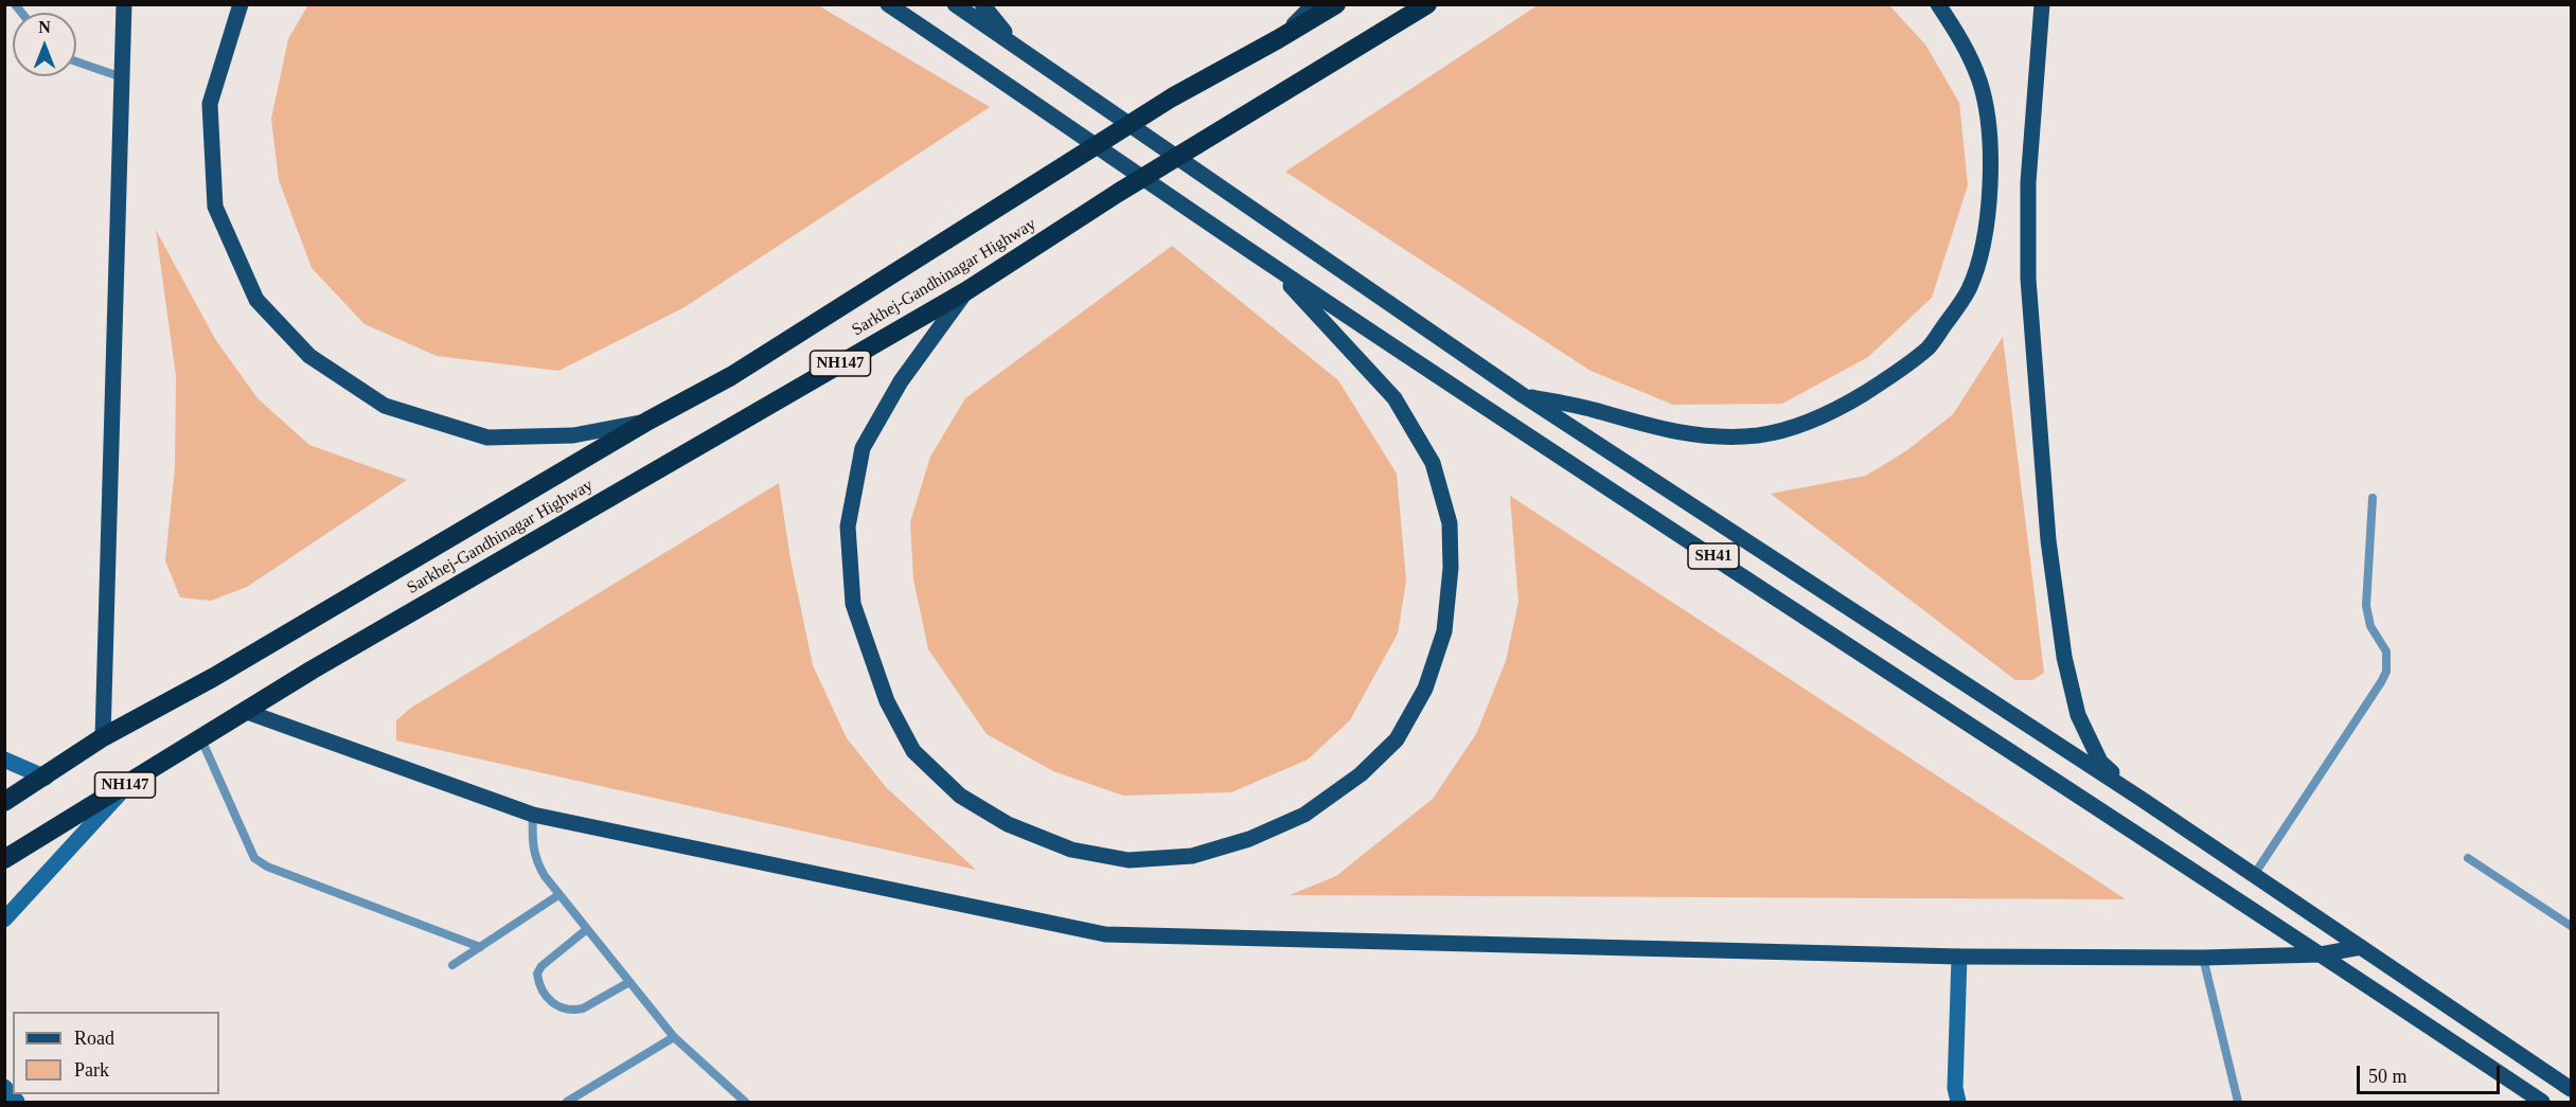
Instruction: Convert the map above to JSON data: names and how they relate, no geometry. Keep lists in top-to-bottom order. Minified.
{"streets":{"highway":["Sarkhej-Gandhinagar Highway","NH147"],"main road":["SH41"]},"crossings":[["Sarkhej-Gandhinagar Highway","NH147"]],"legend":["Road","Park"],"scale_bar":"50 m","north":"top"}
